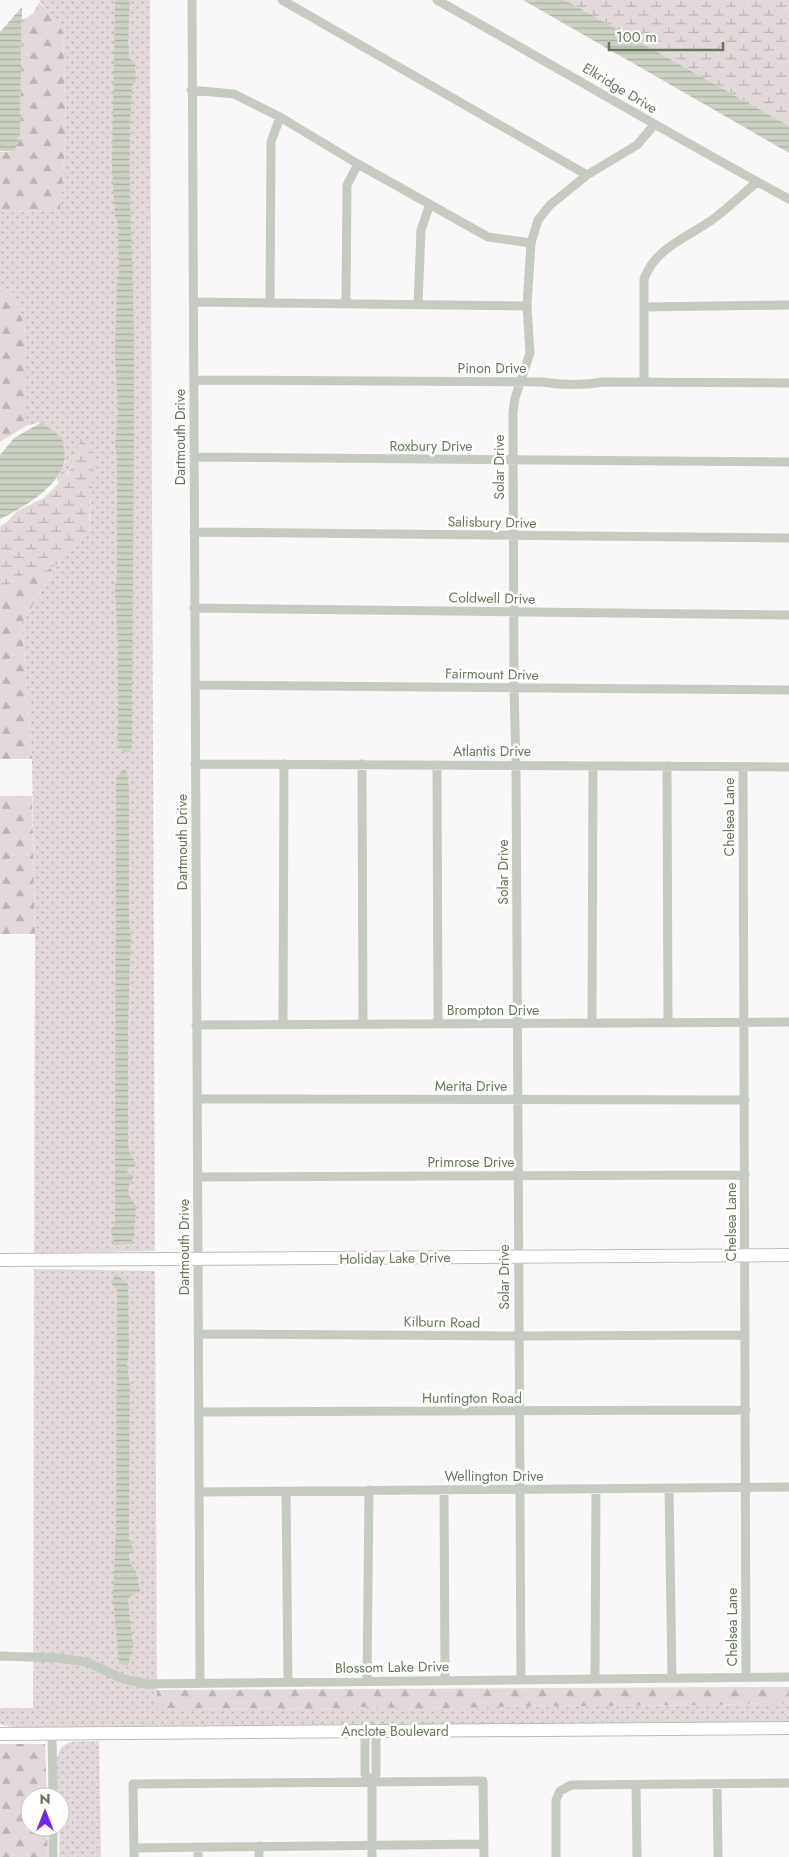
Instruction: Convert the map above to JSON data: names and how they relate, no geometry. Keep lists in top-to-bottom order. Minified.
{"streets":{"street":["Elkridge Drive","Pinon Drive","Dartmouth Drive","Roxbury Drive","Solar Drive","Salisbury Drive","Coldwell Drive","Fairmount Drive","Atlantis Drive","Chelsea Lane","Brompton Drive","Merita Drive","Primrose Drive","Holiday Lake Drive","Kilburn Road","Huntington Road","Wellington Drive","Blossom Lake Drive","Anclote Boulevard"]},"crossings":[["Elkridge Drive","Solar Drive"],["Pinon Drive","Dartmouth Drive"],["Pinon Drive","Solar Drive"],["Dartmouth Drive","Roxbury Drive"],["Dartmouth Drive","Salisbury Drive"],["Dartmouth Drive","Coldwell Drive"],["Dartmouth Drive","Fairmount Drive"],["Dartmouth Drive","Atlantis Drive"],["Dartmouth Drive","Brompton Drive"],["Dartmouth Drive","Merita Drive"],["Dartmouth Drive","Primrose Drive"],["Dartmouth Drive","Holiday Lake Drive"],["Dartmouth Drive","Kilburn Road"],["Dartmouth Drive","Huntington Road"],["Dartmouth Drive","Wellington Drive"],["Dartmouth Drive","Blossom Lake Drive"],["Roxbury Drive","Solar Drive"],["Solar Drive","Salisbury Drive"],["Solar Drive","Coldwell Drive"],["Solar Drive","Fairmount Drive"],["Solar Drive","Atlantis Drive"],["Solar Drive","Brompton Drive"],["Solar Drive","Merita Drive"],["Solar Drive","Primrose Drive"],["Solar Drive","Holiday Lake Drive"],["Solar Drive","Kilburn Road"],["Solar Drive","Huntington Road"],["Solar Drive","Wellington Drive"],["Solar Drive","Blossom Lake Drive"],["Atlantis Drive","Chelsea Lane"],["Chelsea Lane","Brompton Drive"],["Chelsea Lane","Merita Drive"],["Chelsea Lane","Primrose Drive"],["Chelsea Lane","Holiday Lake Drive"],["Chelsea Lane","Kilburn Road"],["Chelsea Lane","Huntington Road"],["Chelsea Lane","Wellington Drive"],["Chelsea Lane","Blossom Lake Drive"]],"scale_bar":"100 m","north":"top"}
